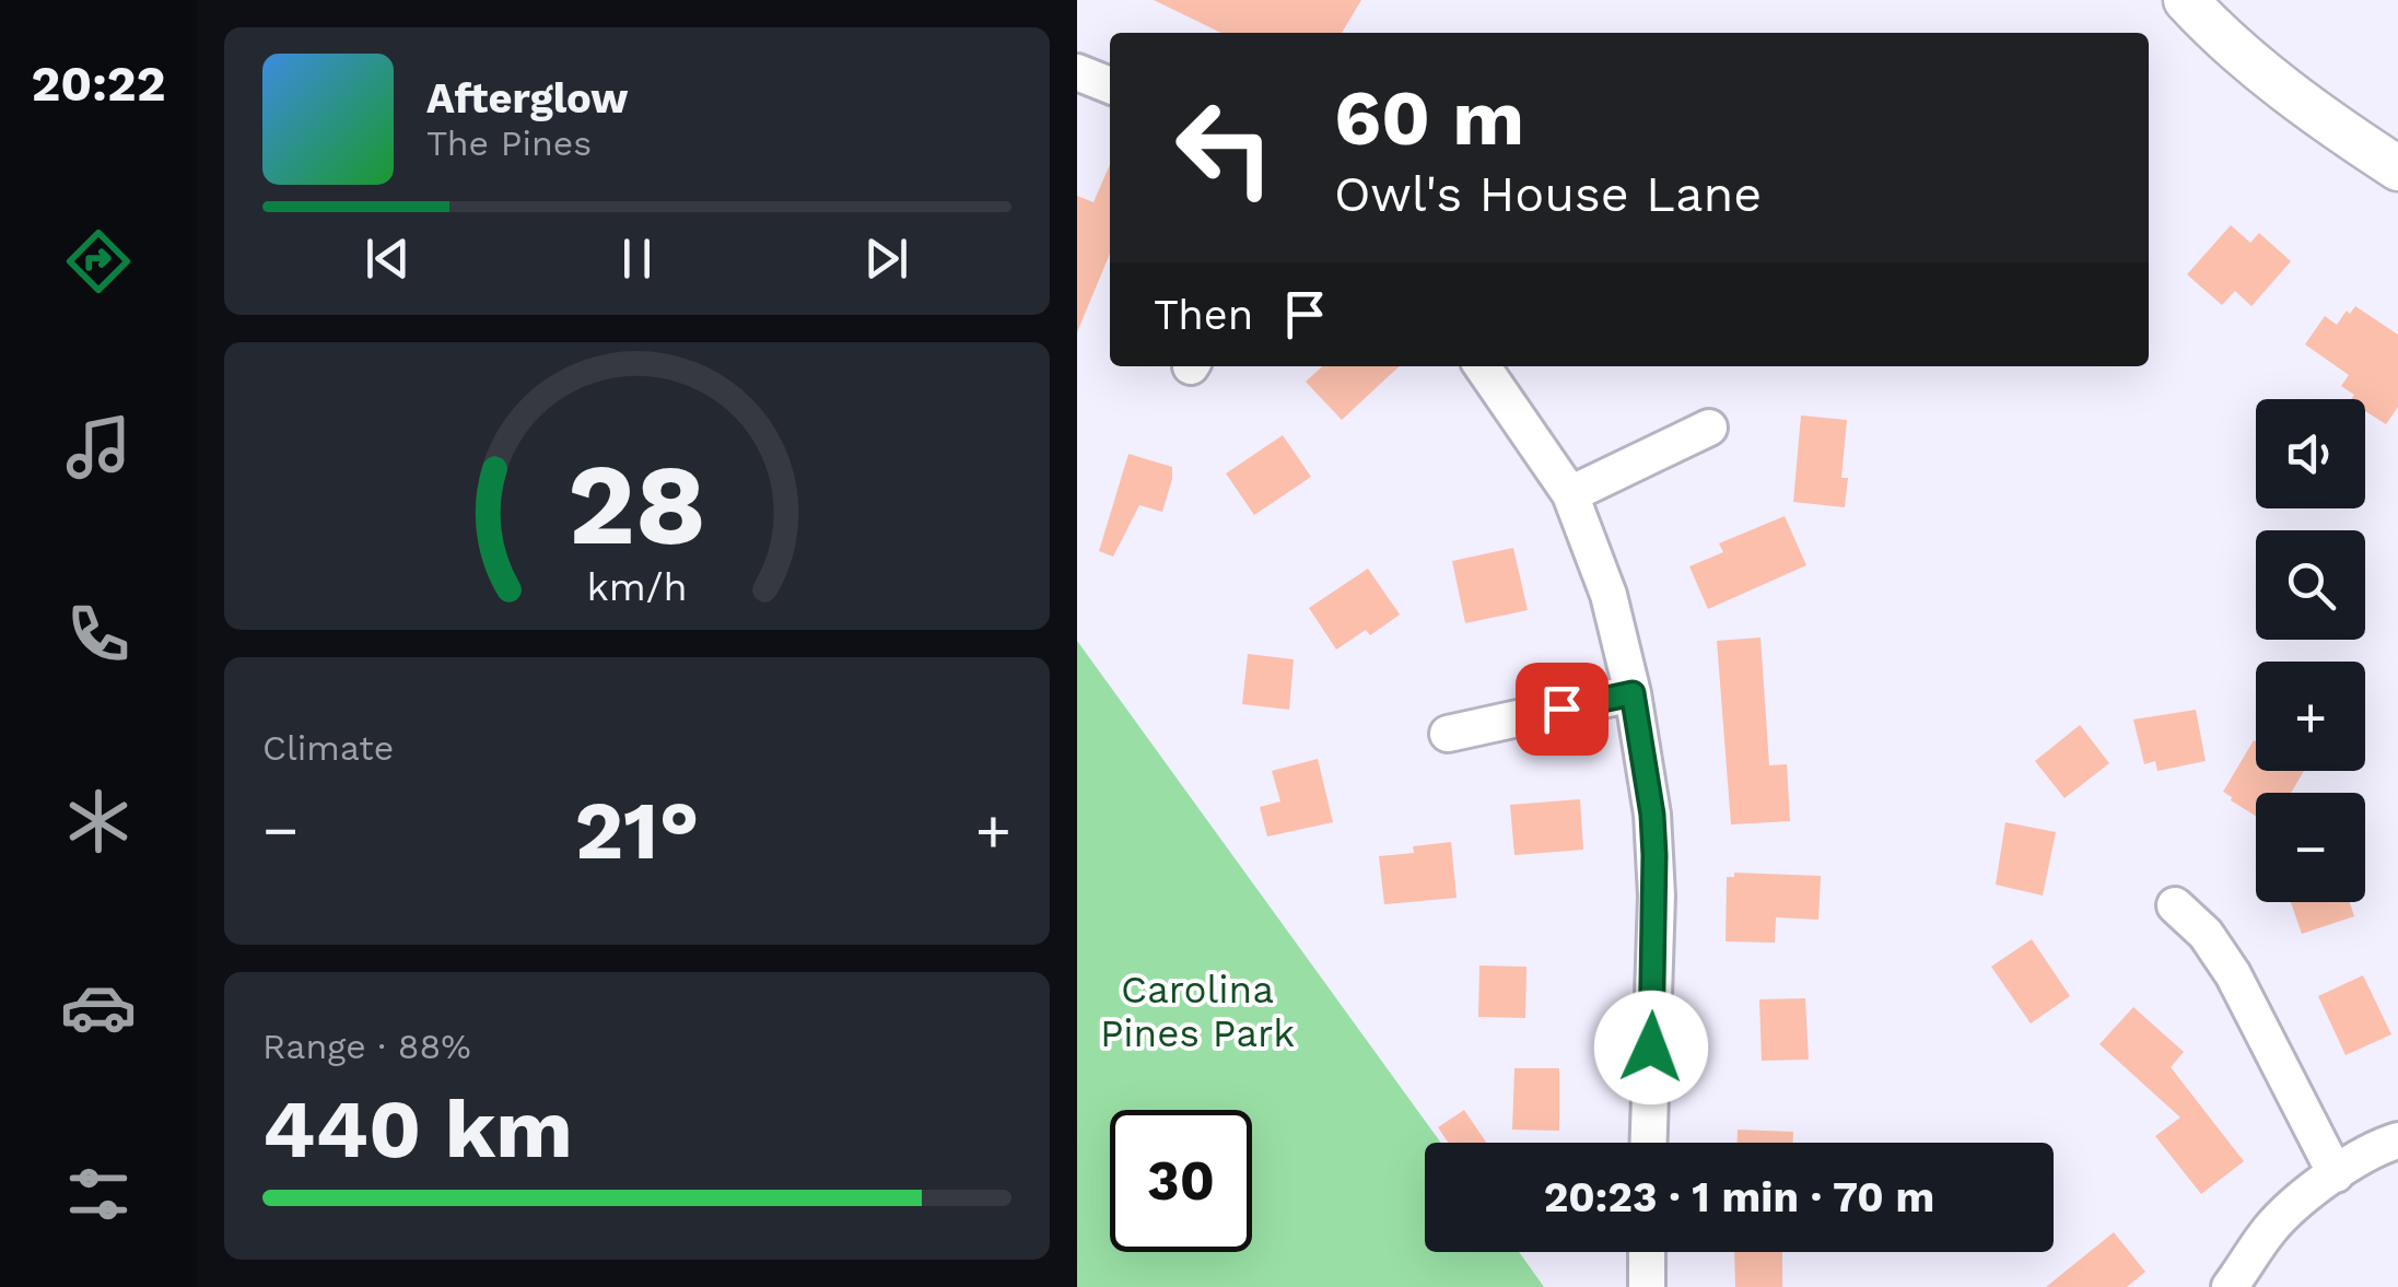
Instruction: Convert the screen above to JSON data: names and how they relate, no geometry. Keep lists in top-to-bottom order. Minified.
{"parks":["Carolina Pines Park"],"page":{"tabs":"20:22","turn":["60 m","Owl's House Lane"],"song":["Afterglow","The Pines"],"then":"Then","map_buttons":["+","−"],"tile":["Climate",["Range · 88%","440 km"]],"heat":["−","21°","+"],"limit":"30","trip":"20:23 · 1 min · 70 m","gauge":["28","km/h"]}}
